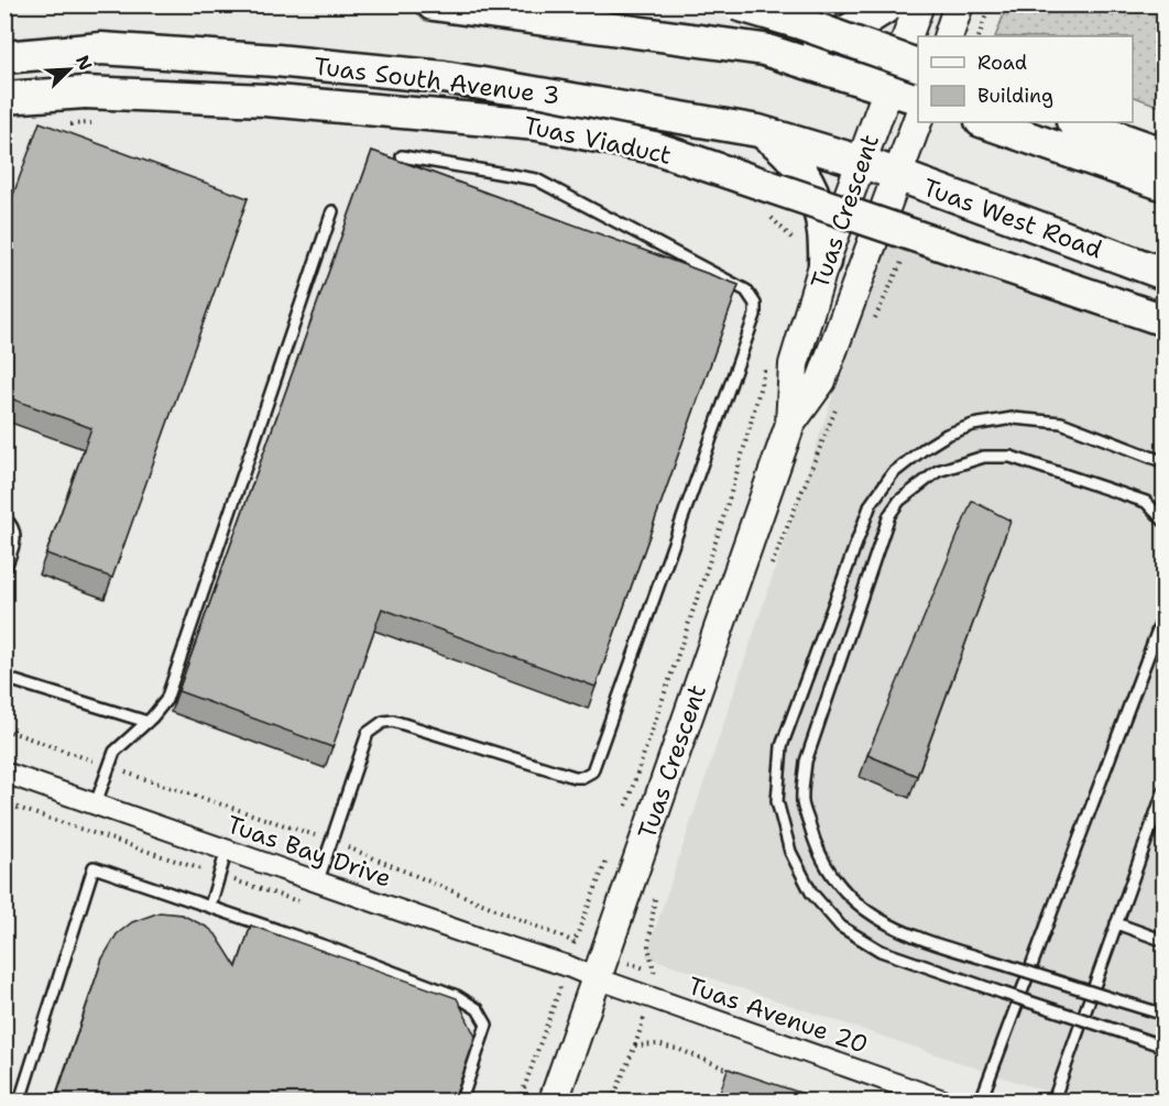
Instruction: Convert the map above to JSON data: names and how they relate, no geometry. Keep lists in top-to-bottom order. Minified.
{"streets":{"main road":["Tuas South Avenue 3","Tuas Viaduct","Tuas West Road"],"street":["Tuas Crescent","Tuas Bay Drive","Tuas Avenue 20"]},"crossings":[["Tuas South Avenue 3","Tuas Crescent"],["Tuas South Avenue 3","Tuas West Road"],["Tuas Crescent","Tuas West Road"],["Tuas Crescent","Tuas Bay Drive"],["Tuas Crescent","Tuas Avenue 20"],["Tuas Bay Drive","Tuas Avenue 20"]],"legend":["Road","Building"],"north":"top right"}
